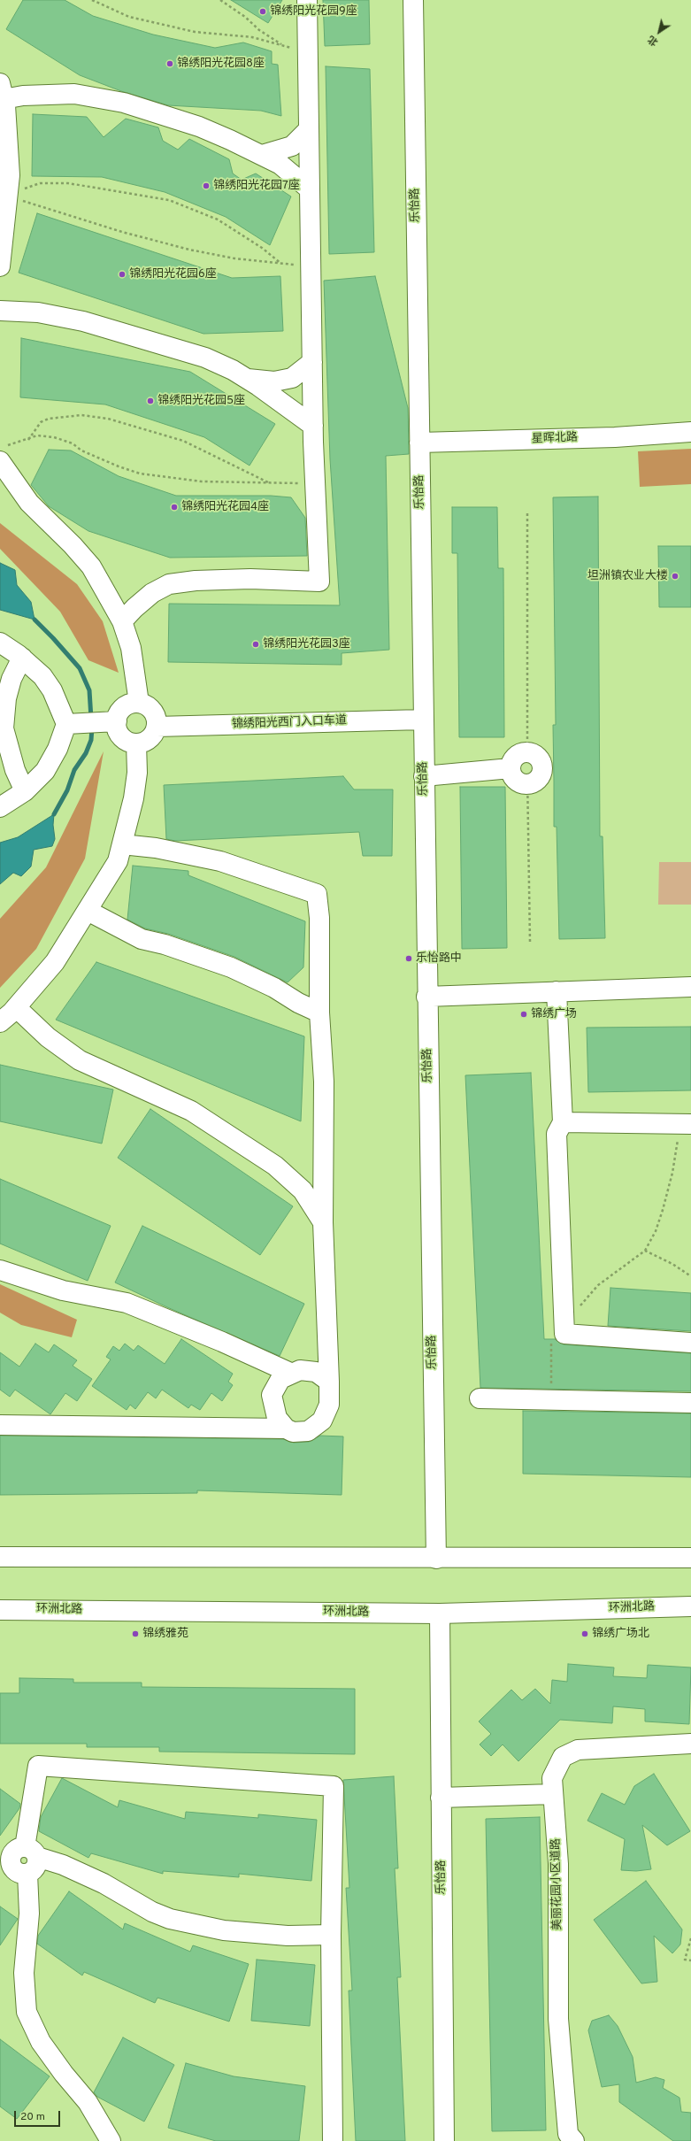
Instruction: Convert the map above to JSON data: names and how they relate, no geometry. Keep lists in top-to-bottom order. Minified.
{"streets":{"street":["乐怡路","星晖北路","锦绣阳光西门入口车道","环洲北路","美丽花园小区道路"]},"crossings":[["乐怡路","星晖北路"],["乐怡路","锦绣阳光西门入口车道"],["乐怡路","环洲北路"]],"places":["锦绣阳光花园9座","锦绣阳光花园8座","锦绣阳光花园7座","锦绣阳光花园6座","锦绣阳光花园5座","锦绣阳光花园4座","坦洲镇农业大楼","锦绣阳光花园3座","乐怡路中","锦绣广场","锦绣雅苑","锦绣广场北"],"scale_bar":"20 m","north":"bottom left"}
